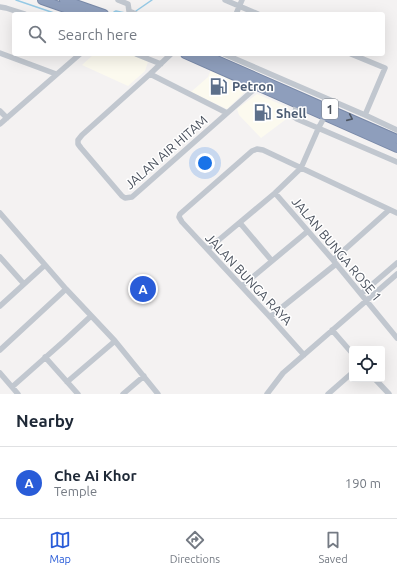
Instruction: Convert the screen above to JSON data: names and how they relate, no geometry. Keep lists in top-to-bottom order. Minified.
{"streets":{"highway":["1"],"street":["JALAN AIR HITAM","JALAN BUNGA ROSE 1","JALAN BUNGA RAYA"]},"crossings":[["1","JALAN AIR HITAM"]],"places":{"fuel station":["Petron","Shell"]},"page":{"search":"Search here","pins":"A","heading":"Nearby","list":[{"mark":"A","name":"Che Ai Khor","note":"Temple","value":"190 m"}],"nav":["Map","Directions","Saved"]}}
